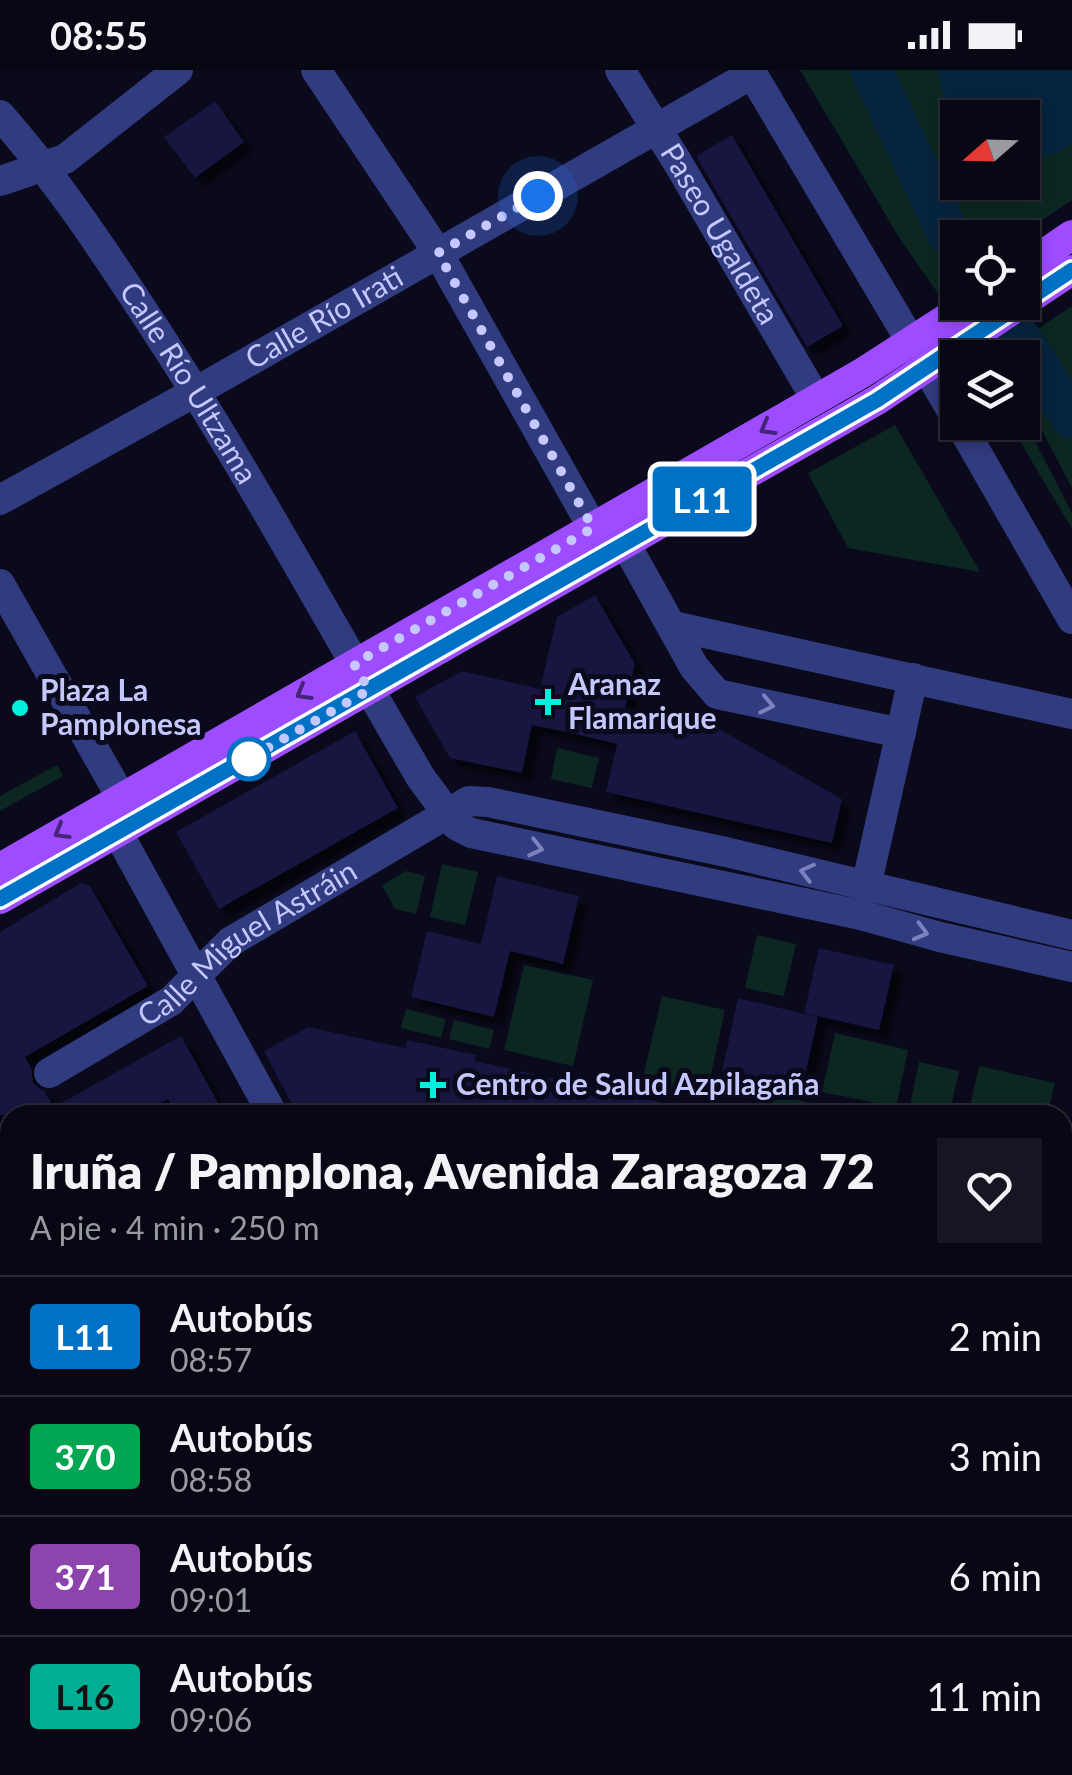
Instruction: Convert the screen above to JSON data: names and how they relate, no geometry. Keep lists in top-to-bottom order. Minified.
{"streets":{"street":["Paseo Ugaldeta","Calle Río Irati","Calle Río Ultzama","Calle Miguel Astráin"]},"crossings":[["Paseo Ugaldeta","Calle Río Irati"],["Calle Río Irati","Calle Río Ultzama"]],"places":{"health":["Aranaz Flamarique","Centro de Salud Azpilagaña"],"other":["Plaza La Pamplonesa"]},"lines":["bus line L11"],"north":"left","page":{"status":"08:55","on_map":"L11","heading":["Iruña / Pamplona, Avenida Zaragoza 72","A pie · 4 min · 250 m"],"list":[{"mark":"L11","name":"Autobús","note":"08:57","value":"2 min"},{"mark":"370","name":"Autobús","note":"08:58","value":"3 min"},{"mark":"371","name":"Autobús","note":"09:01","value":"6 min"},{"mark":"L16","name":"Autobús","note":"09:06","value":"11 min"}]}}
